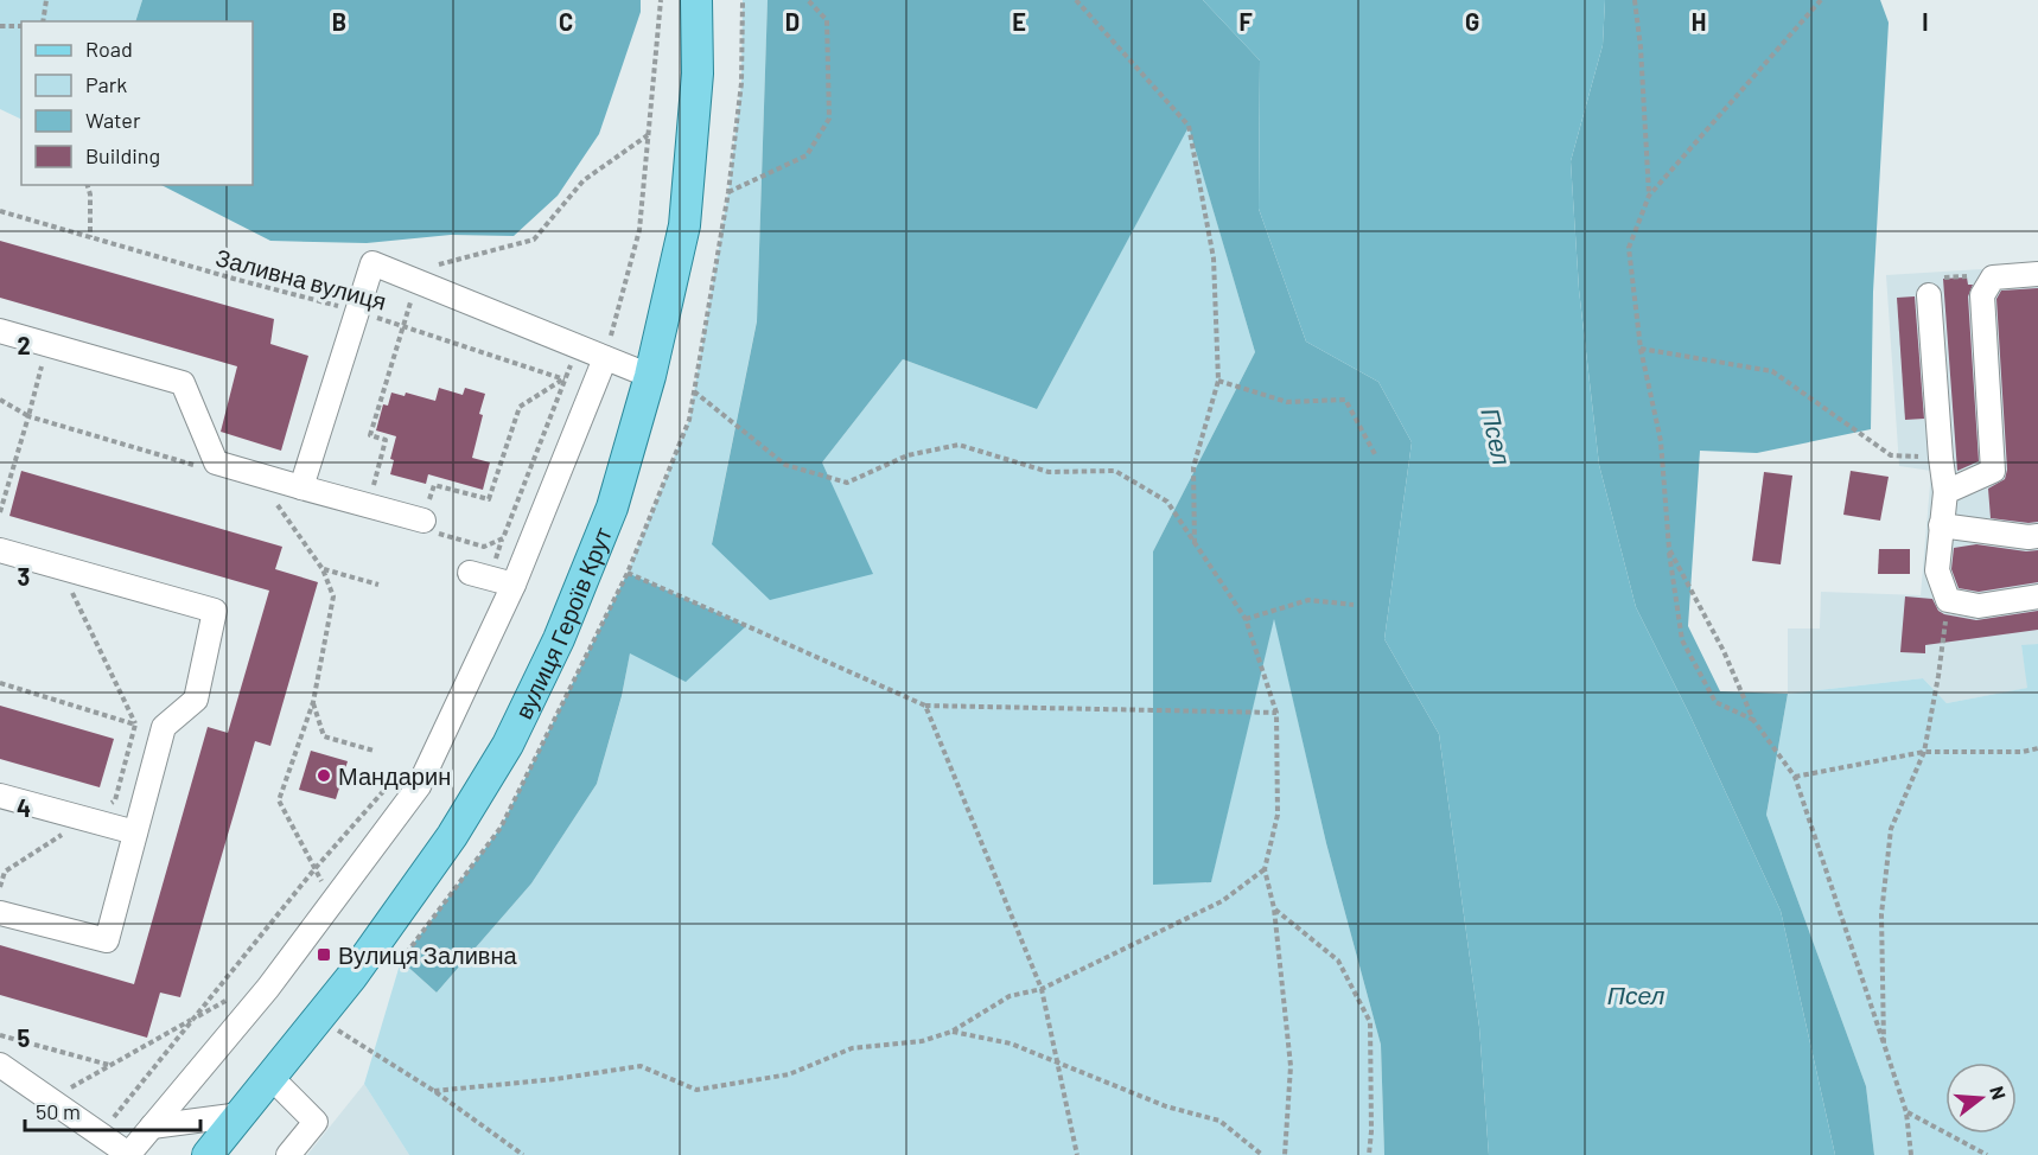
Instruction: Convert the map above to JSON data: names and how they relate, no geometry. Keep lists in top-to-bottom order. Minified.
{"streets":{"main road":["вулиця Героїв Крут"],"path":["Заливна вулиця"]},"water":["Псел"],"places":{"other":["Мандарин"],"transit":["Вулиця Заливна"]},"legend":["Road","Park","Water","Building"],"scale_bar":"50 m","north":"right","grid":{"columns":["B","C","D","E","F","G","H","I"],"rows":["2","3","4","5"]}}
